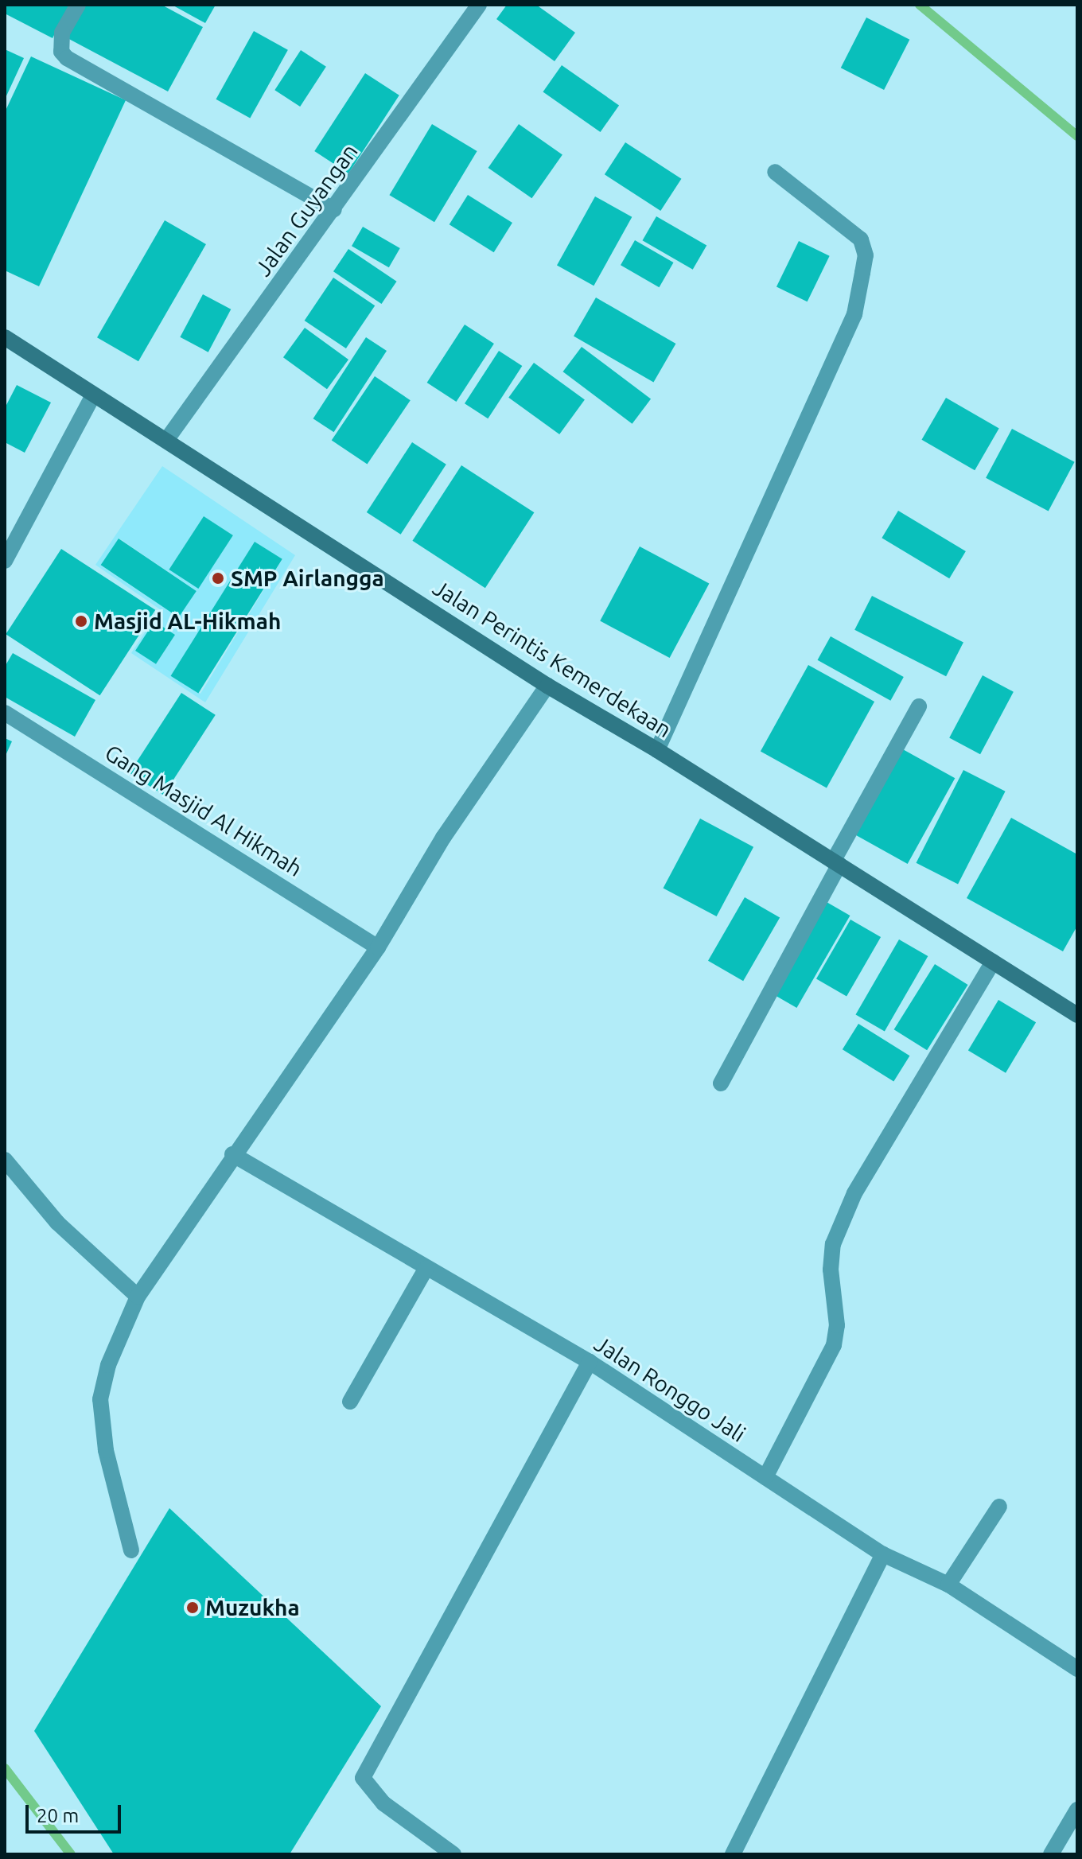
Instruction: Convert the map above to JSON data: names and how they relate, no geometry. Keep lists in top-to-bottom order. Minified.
{"streets":{"main road":["Jalan Perintis Kemerdekaan"],"street":["Jalan Guyangan","Gang Masjid Al Hikmah","Jalan Ronggo Jali"]},"crossings":[["Jalan Guyangan","Jalan Perintis Kemerdekaan"]],"places":["SMP Airlangga","Masjid AL-Hikmah","Muzukha"],"scale_bar":"20 m"}
